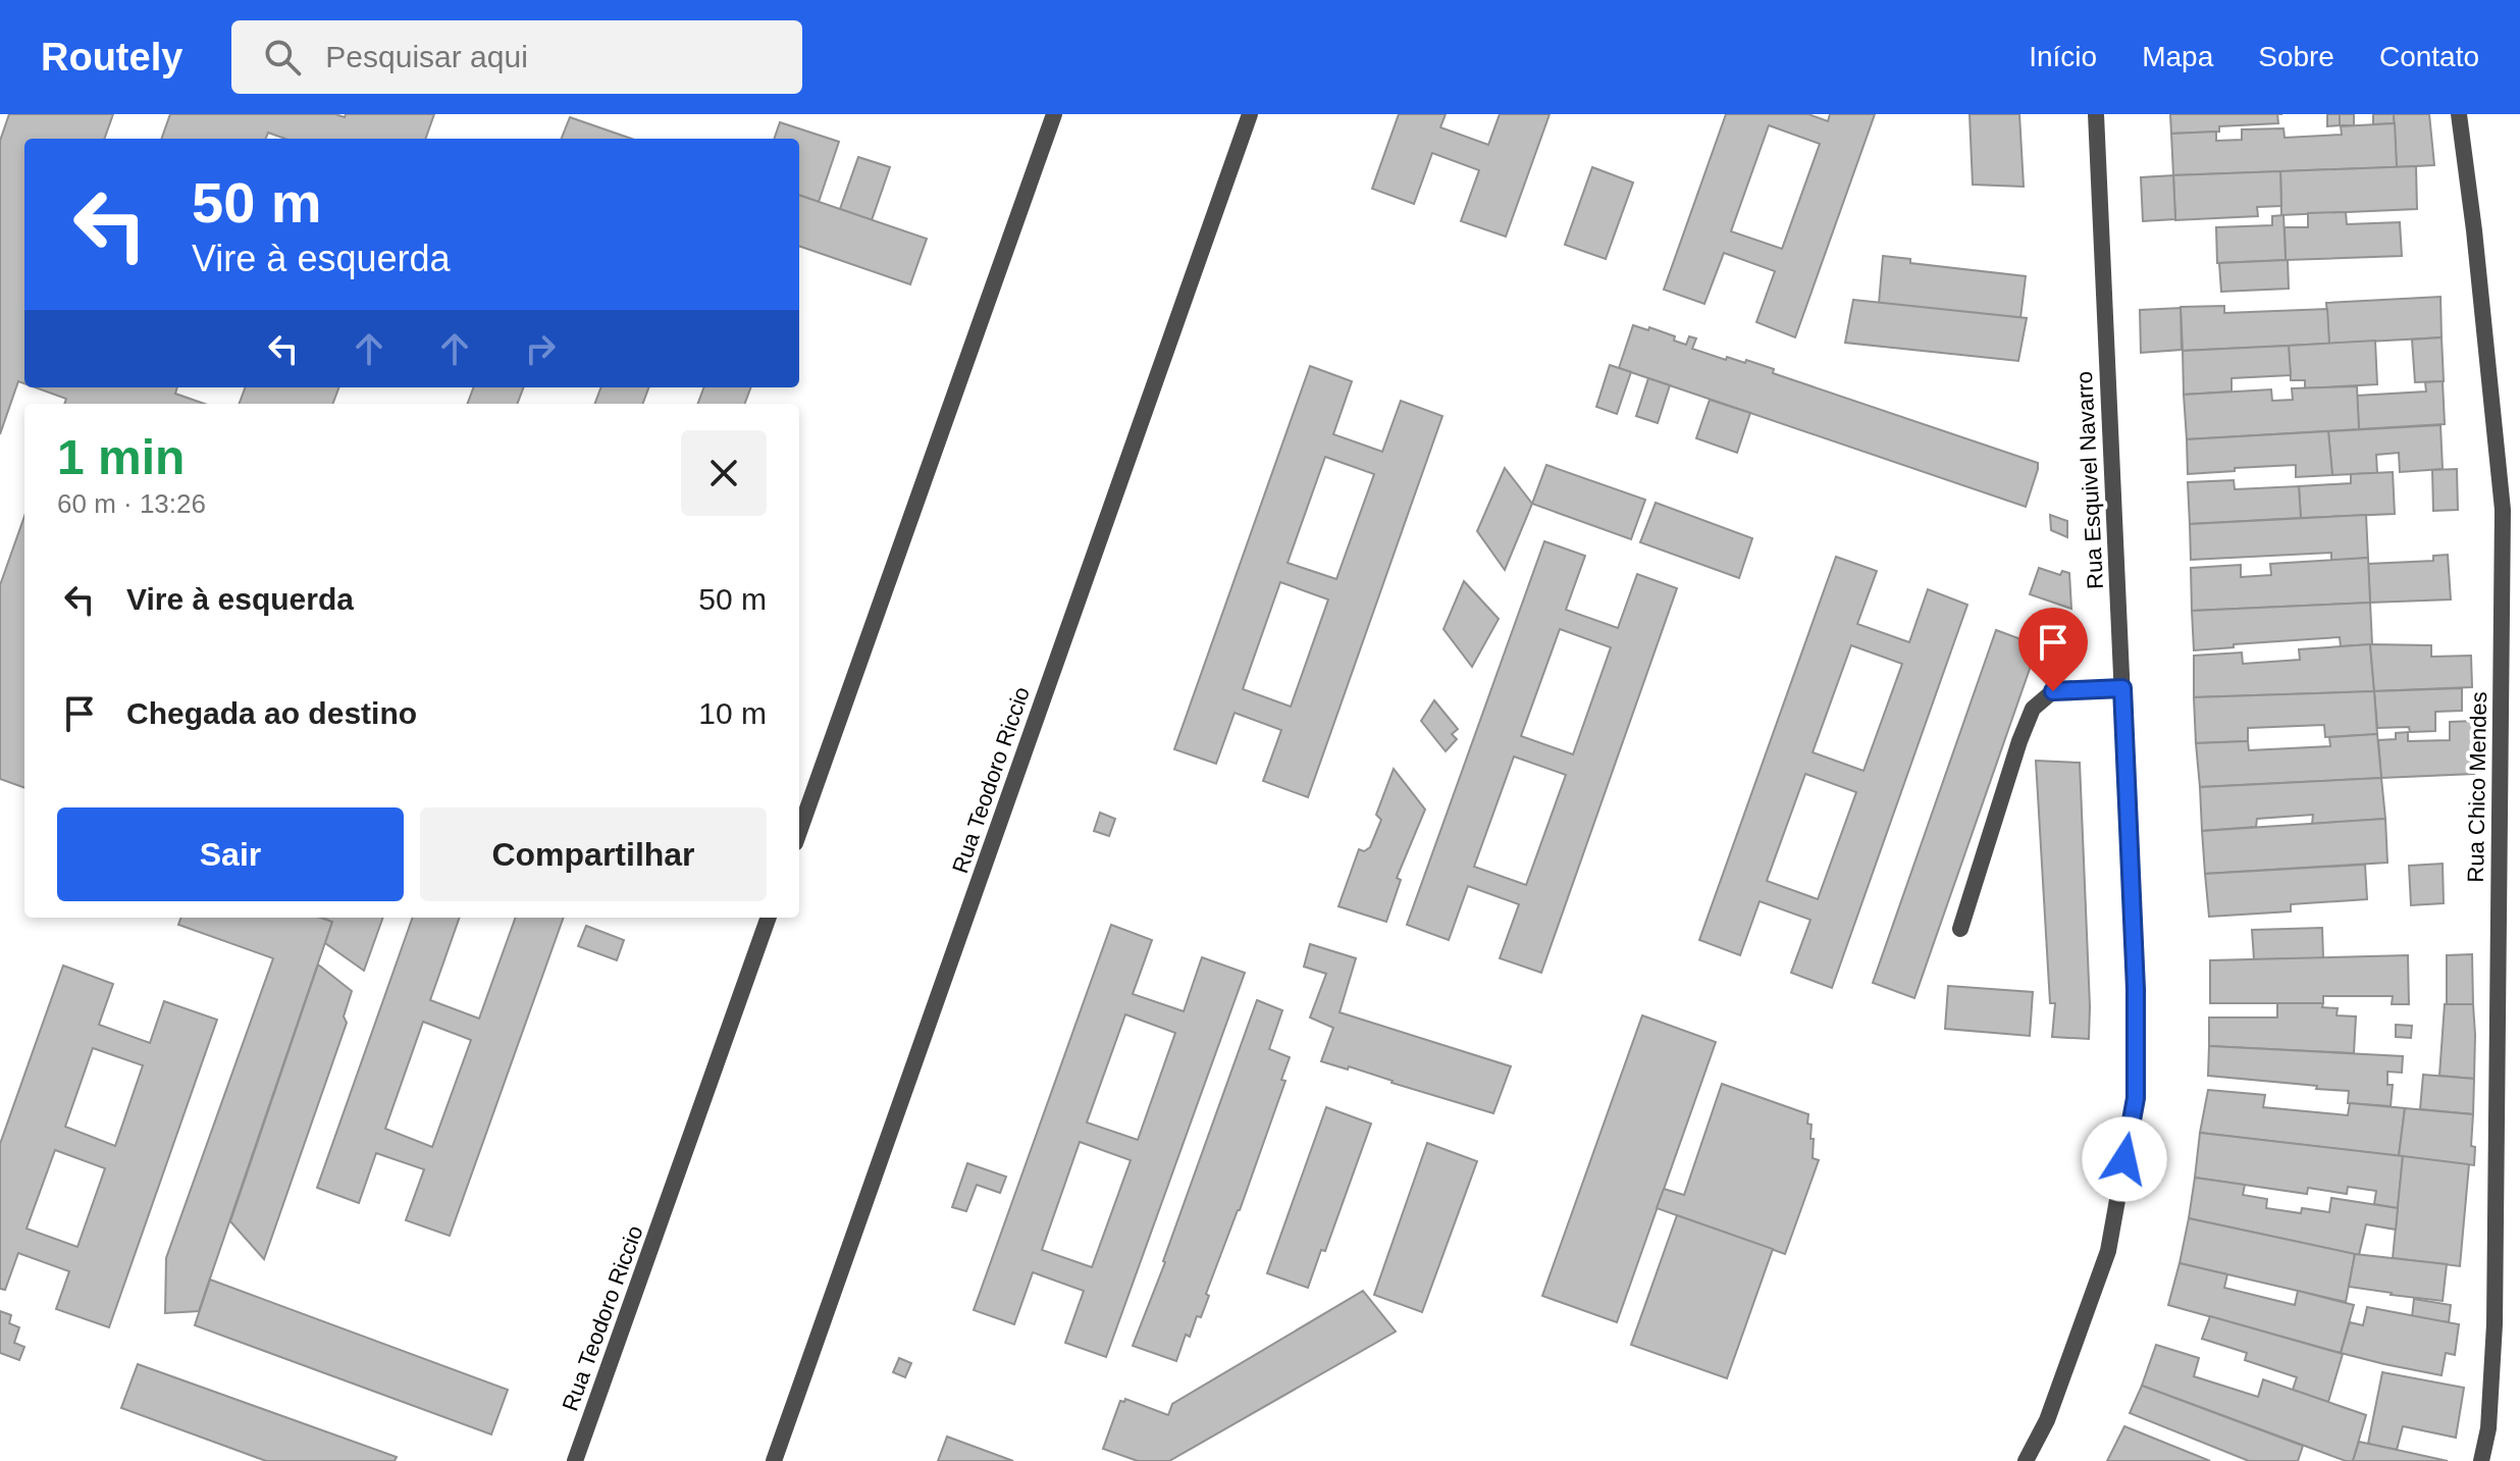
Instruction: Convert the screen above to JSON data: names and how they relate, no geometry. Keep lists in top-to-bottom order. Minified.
{"streets":{"street":["Rua Esquivel Navarro","Rua Teodoro Riccio","Rua Chico Mendes"]},"page":{"header":"Routely","search":"Pesquisar aqui","nav":["Início","Mapa","Sobre","Contato"],"turn":["50 m","Vire à esquerda"],"heading":["1 min","60 m · 13:26"],"list":[{"name":"Vire à esquerda","value":"50 m"},{"name":"Chegada ao destino","value":"10 m"}],"buttons":["Sair","Compartilhar"]}}
